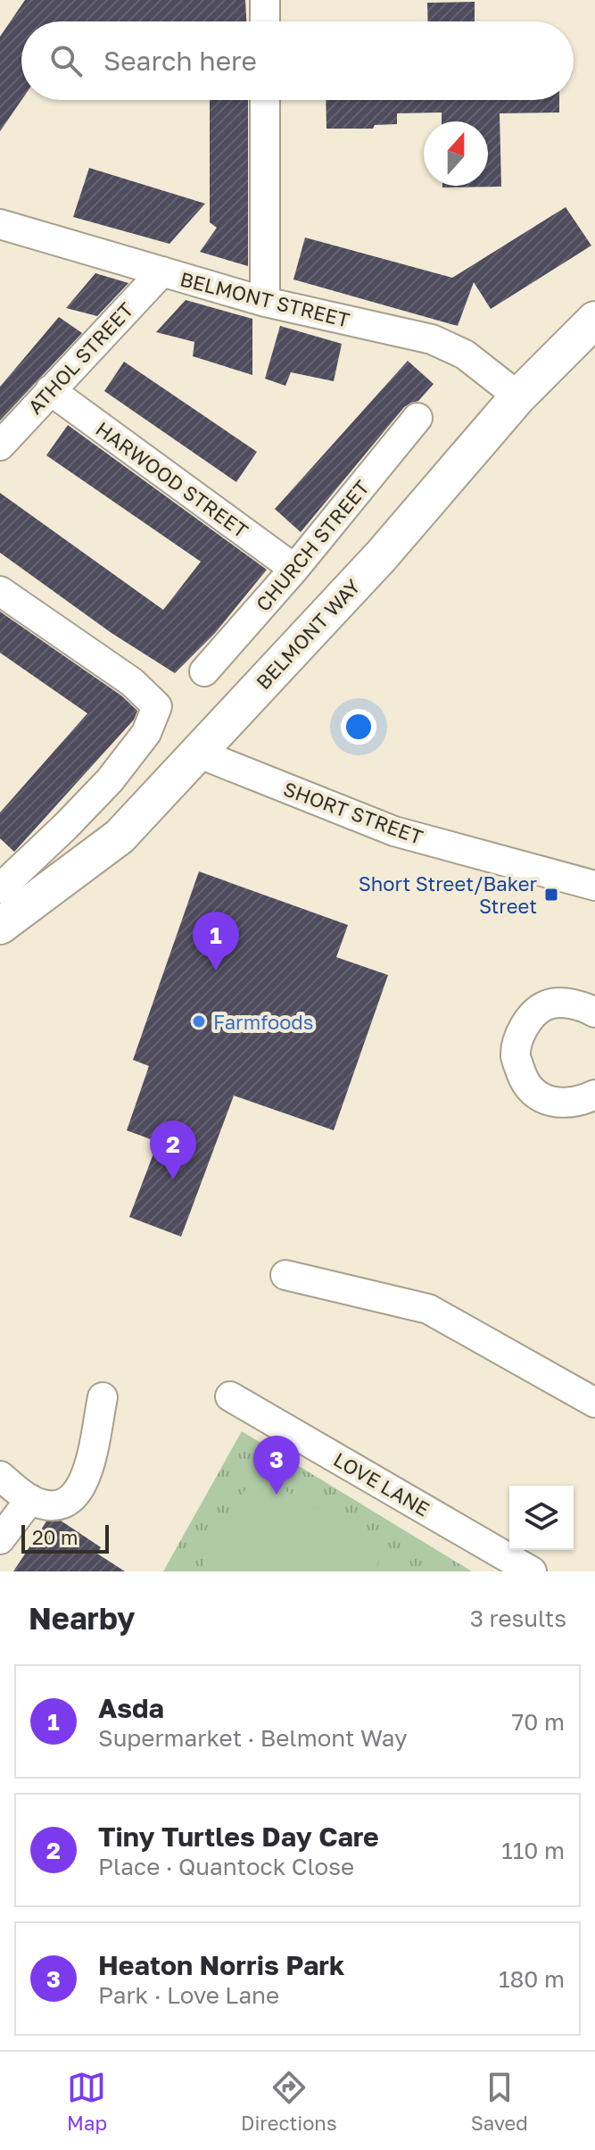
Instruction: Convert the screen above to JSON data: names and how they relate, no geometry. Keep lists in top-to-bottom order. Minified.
{"streets":{"street":["BELMONT STREET","ATHOL STREET","HARWOOD STREET","CHURCH STREET","BELMONT WAY","SHORT STREET","LOVE LANE"]},"crossings":[["BELMONT STREET","ATHOL STREET"],["BELMONT STREET","BELMONT WAY"],["ATHOL STREET","HARWOOD STREET"],["HARWOOD STREET","CHURCH STREET"],["BELMONT WAY","SHORT STREET"]],"places":{"transit":["Short Street/Baker Street"],"other":["Farmfoods"]},"scale_bar":"20 m","north":"top","page":{"search":"Search here","pins":["1","2","3"],"scale":"20 m","heading":["Nearby","3 results"],"list":[{"mark":"1","name":"Asda","note":"Supermarket · Belmont Way","value":"70 m"},{"mark":"2","name":"Tiny Turtles Day Care","note":"Place · Quantock Close","value":"110 m"},{"mark":"3","name":"Heaton Norris Park","note":"Park · Love Lane","value":"180 m"}],"nav":["Map","Directions","Saved"]}}
